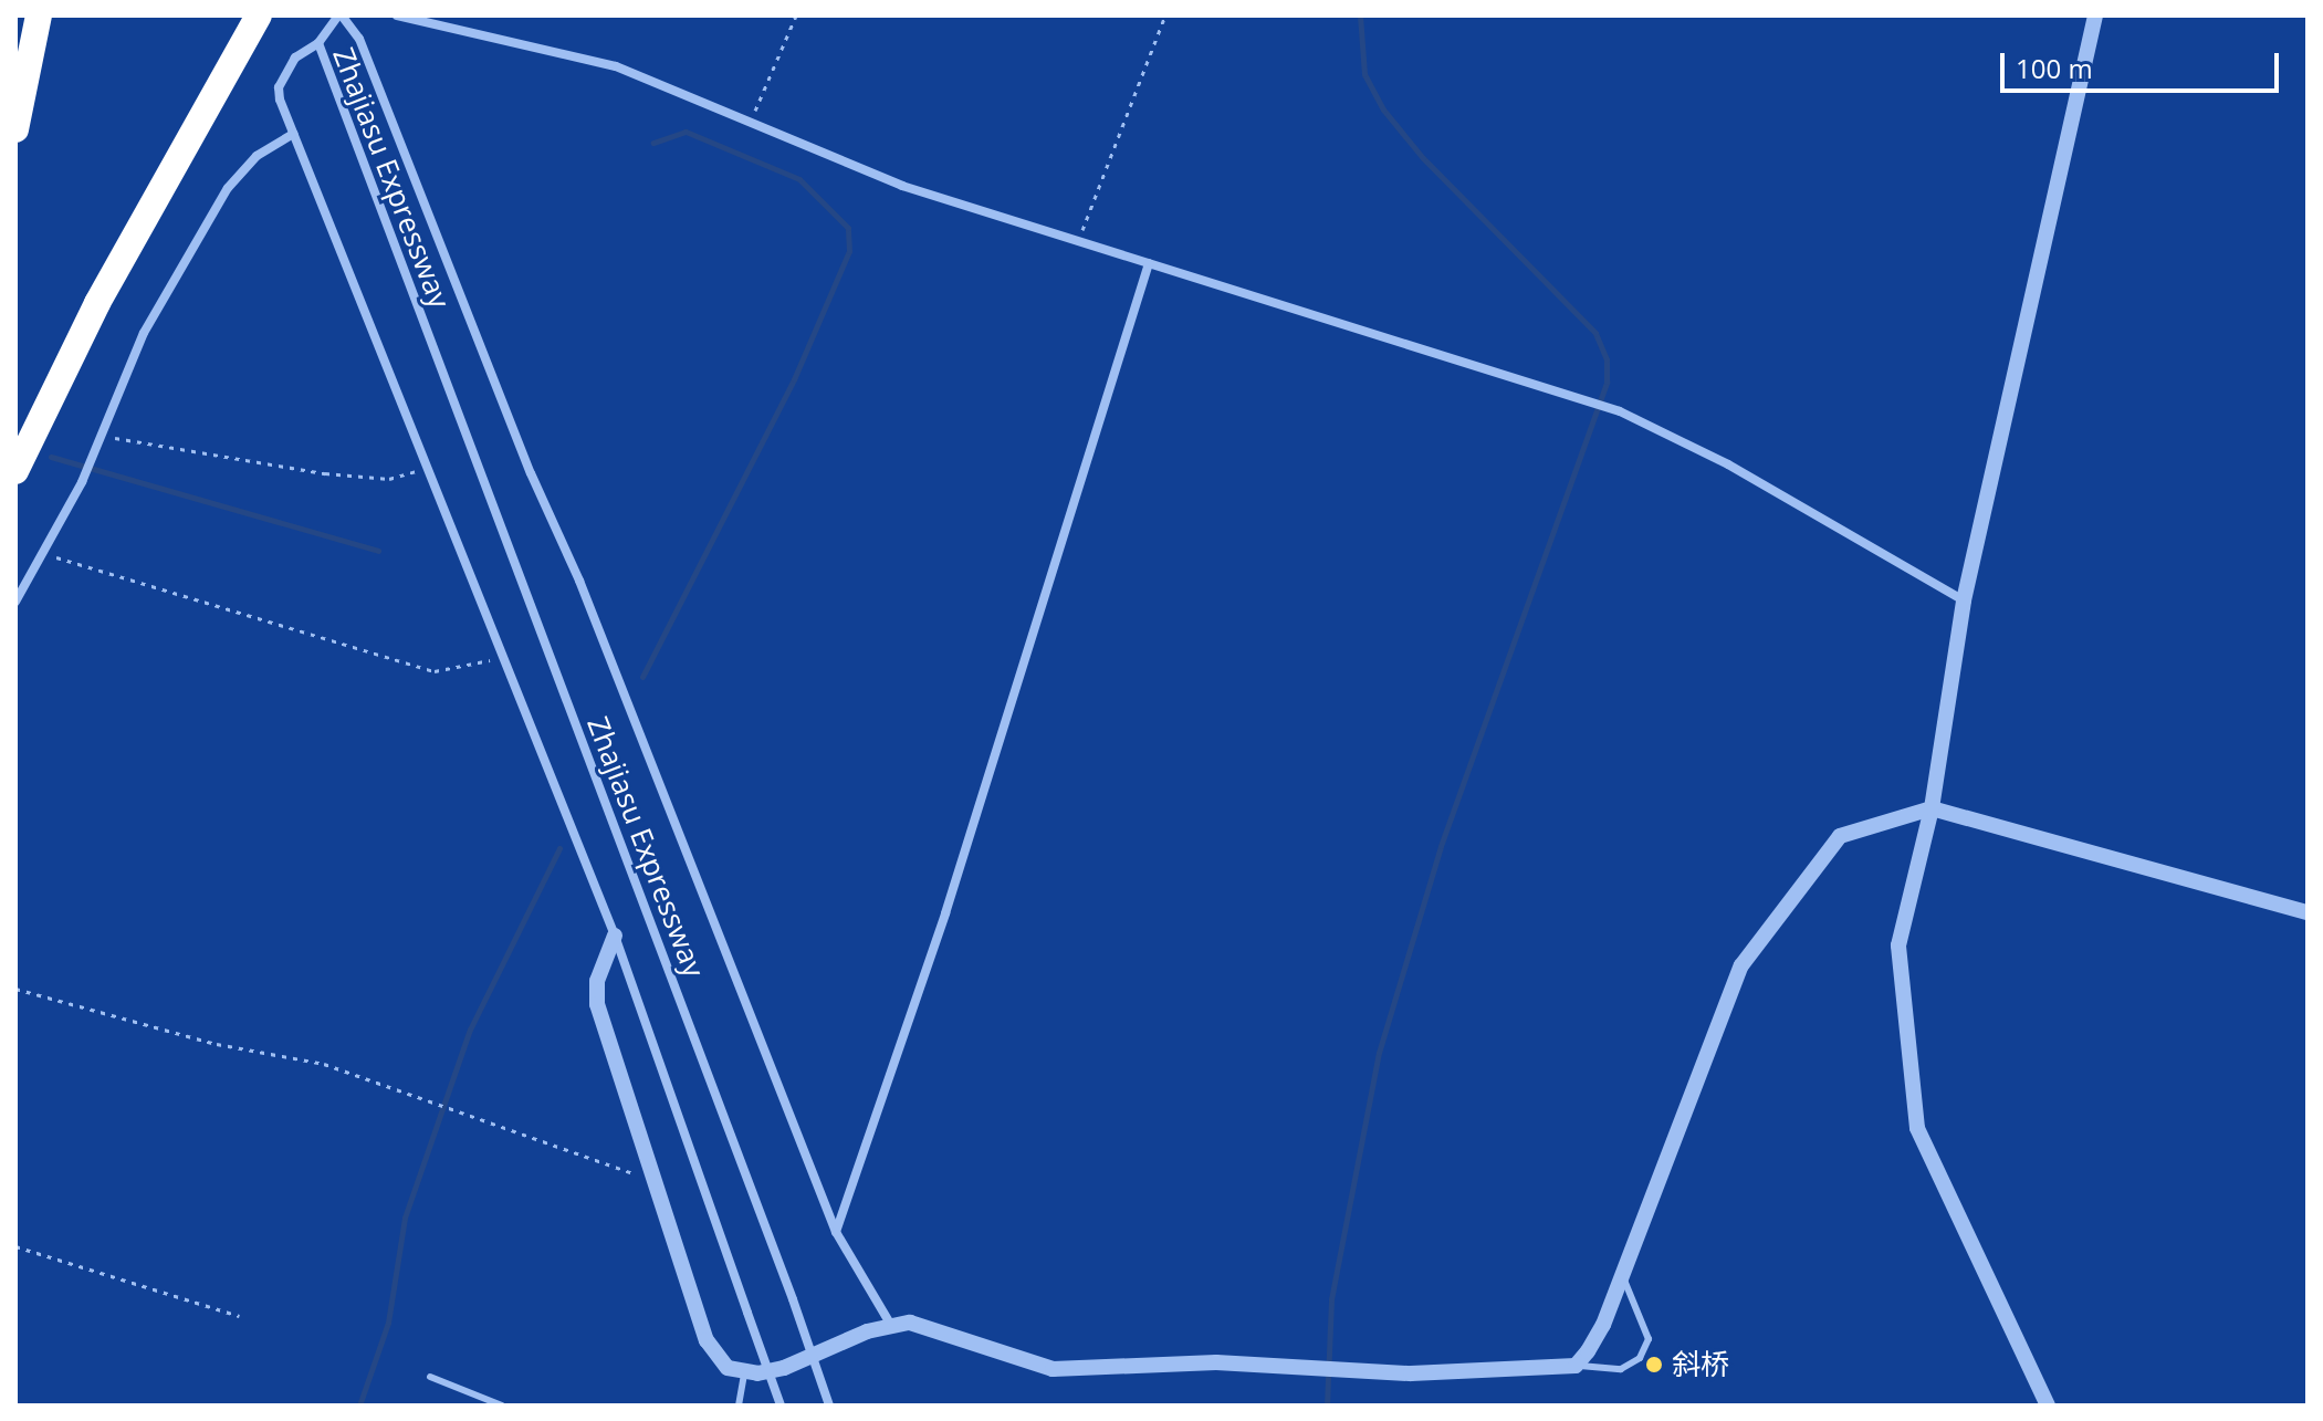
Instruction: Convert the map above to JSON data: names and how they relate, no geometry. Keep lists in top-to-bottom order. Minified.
{"streets":{"street":["Zhajiasu Expressway"]},"places":["斜桥"],"scale_bar":"100 m"}
